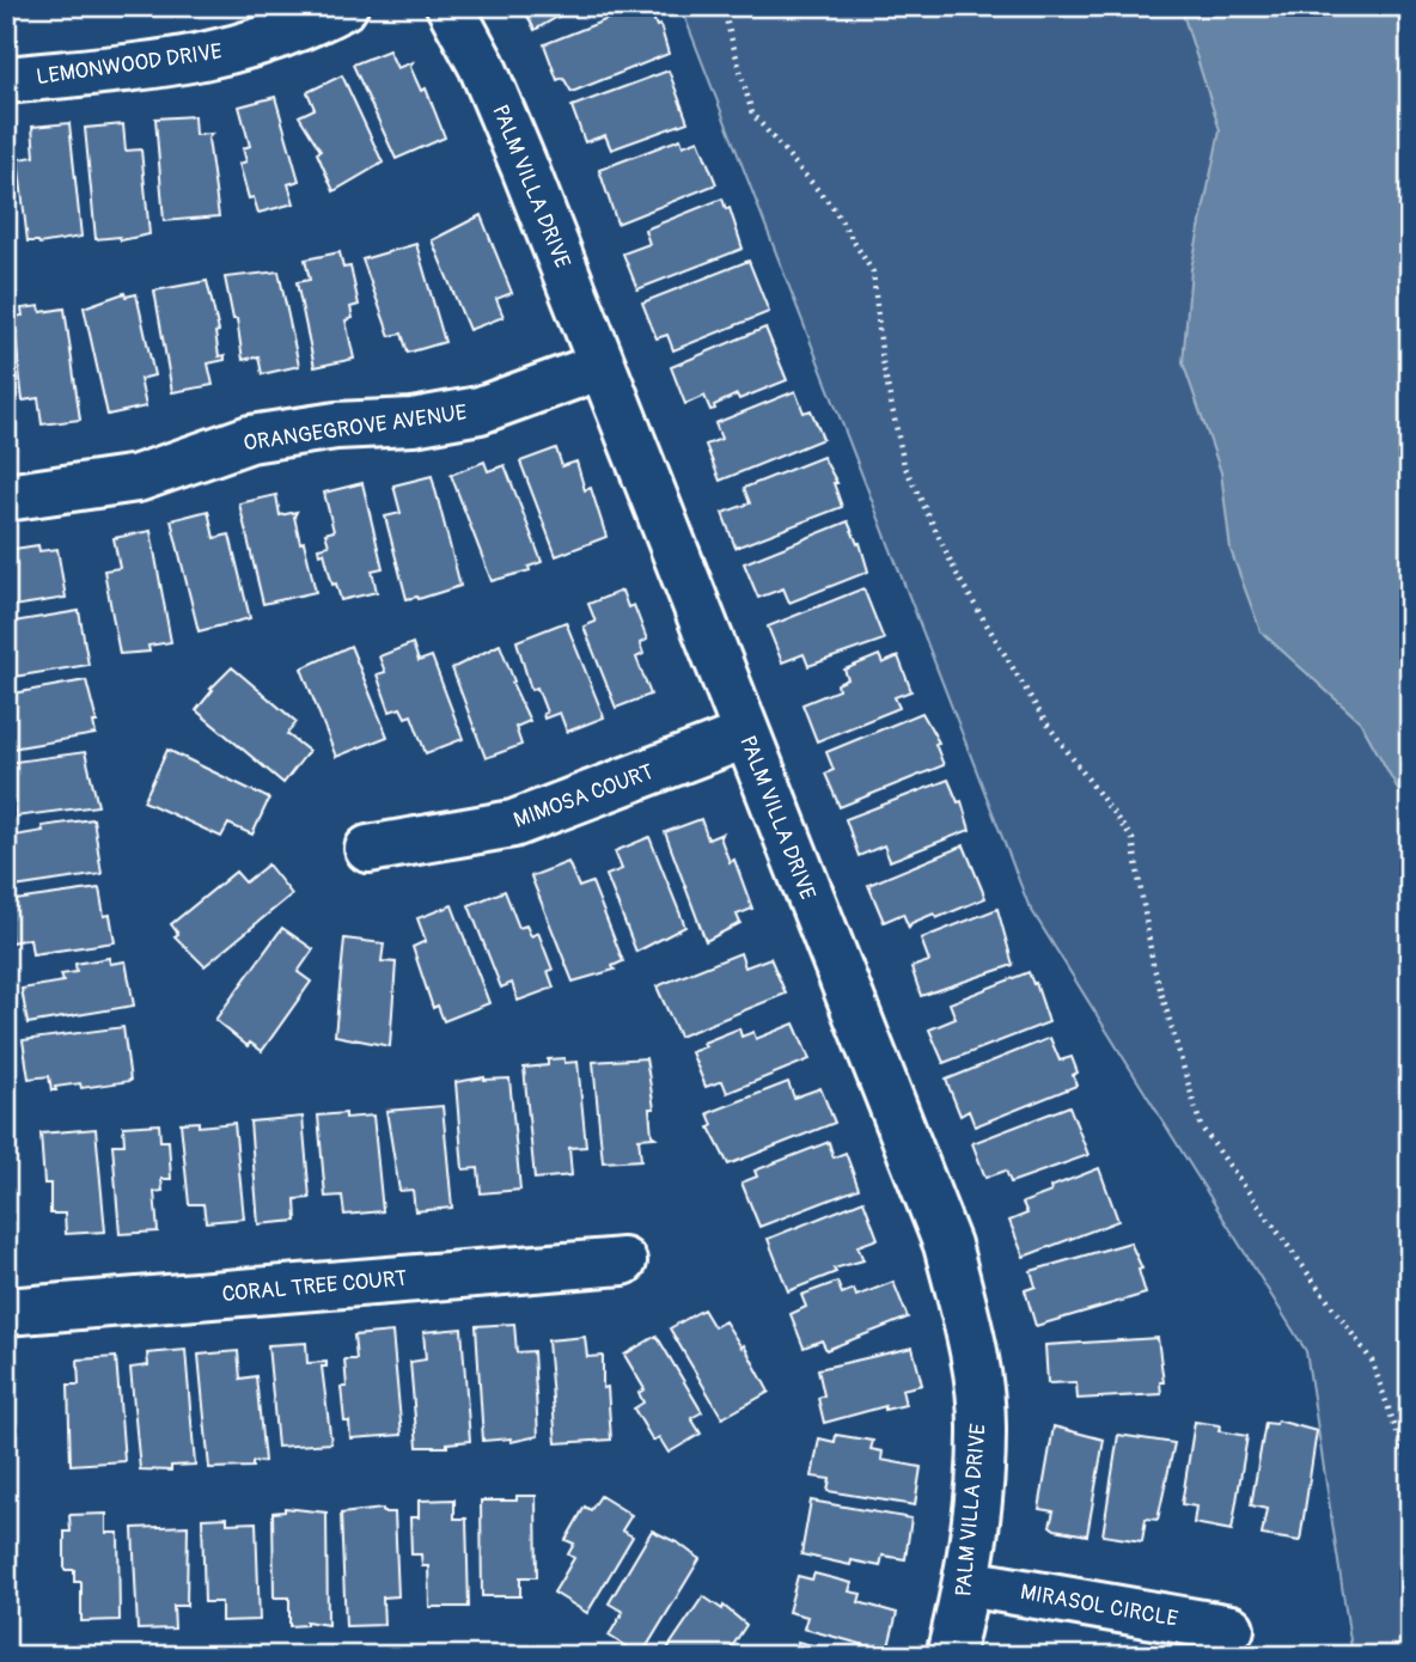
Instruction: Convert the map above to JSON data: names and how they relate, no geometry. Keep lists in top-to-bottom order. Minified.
{"streets":{"street":["LEMONWOOD DRIVE","PALM VILLA DRIVE","ORANGEGROVE AVENUE","MIMOSA COURT","CORAL TREE COURT","MIRASOL CIRCLE"]},"crossings":[["PALM VILLA DRIVE","ORANGEGROVE AVENUE"],["PALM VILLA DRIVE","MIMOSA COURT"],["PALM VILLA DRIVE","MIRASOL CIRCLE"]]}
